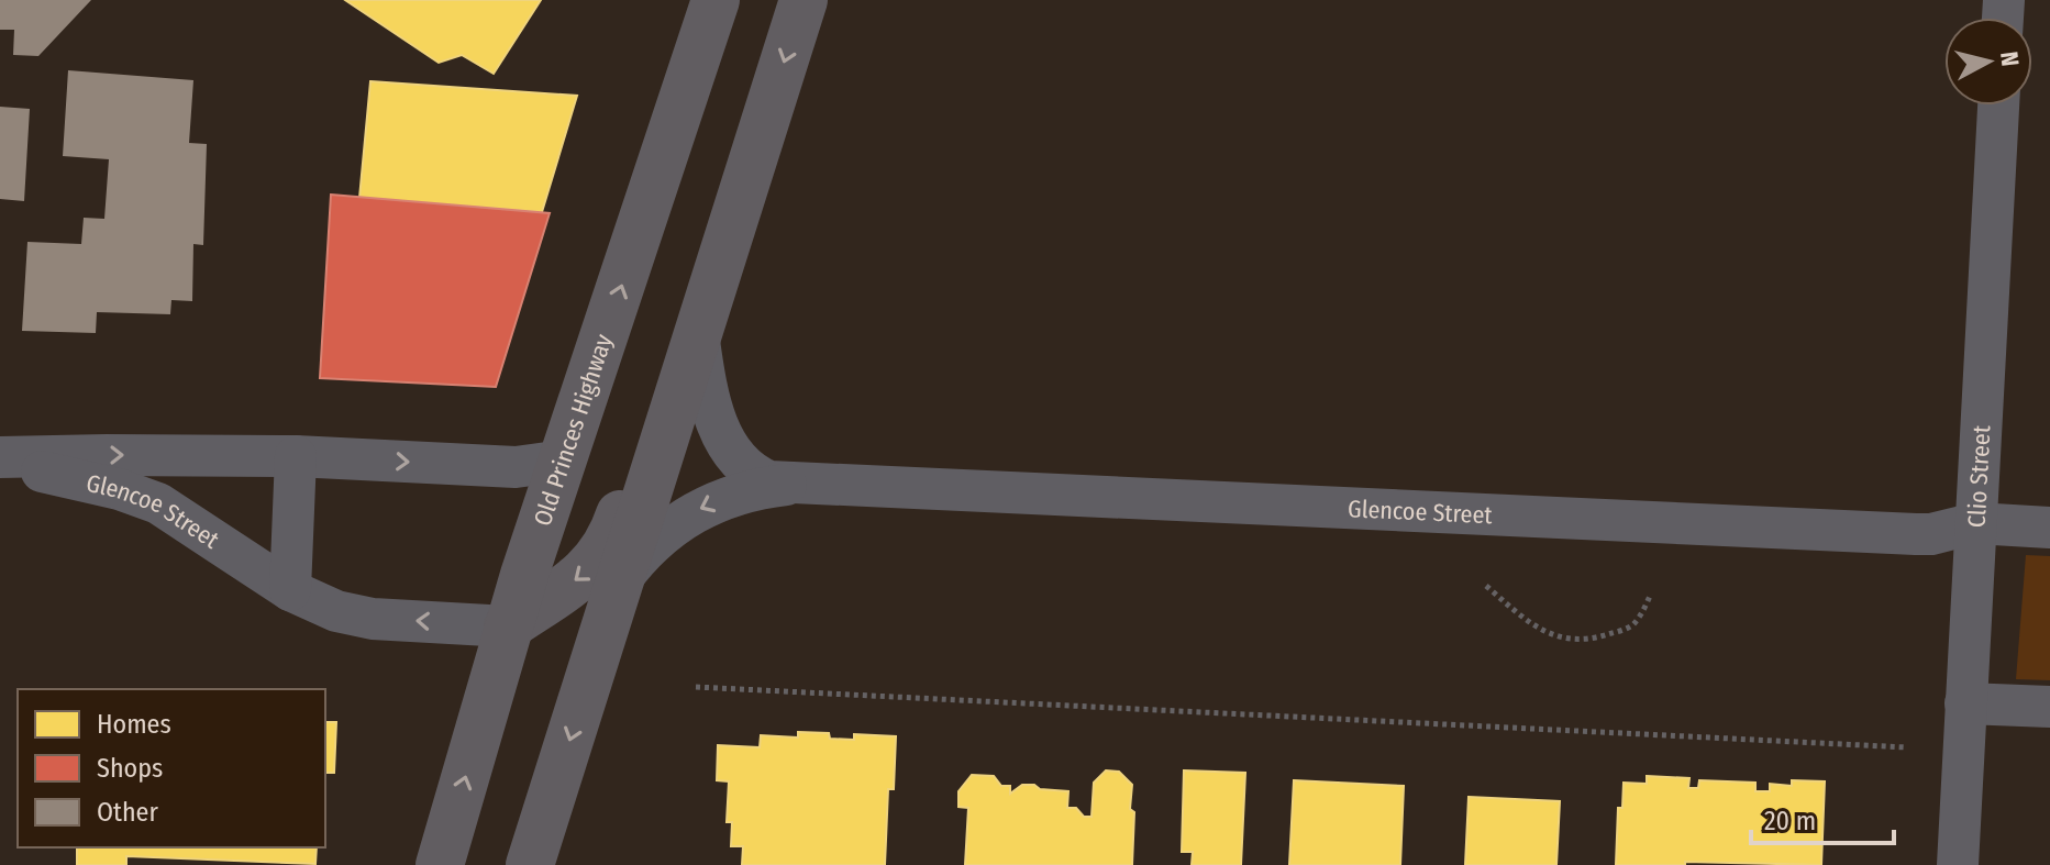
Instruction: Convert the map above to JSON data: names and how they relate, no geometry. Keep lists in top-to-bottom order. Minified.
{"streets":{"main road":["Old Princes Highway"],"street":["Clio Street","Glencoe Street"]},"crossings":[["Old Princes Highway","Glencoe Street"],["Clio Street","Glencoe Street"]],"legend":["Homes","Shops","Other"],"scale_bar":"20 m","north":"right"}
